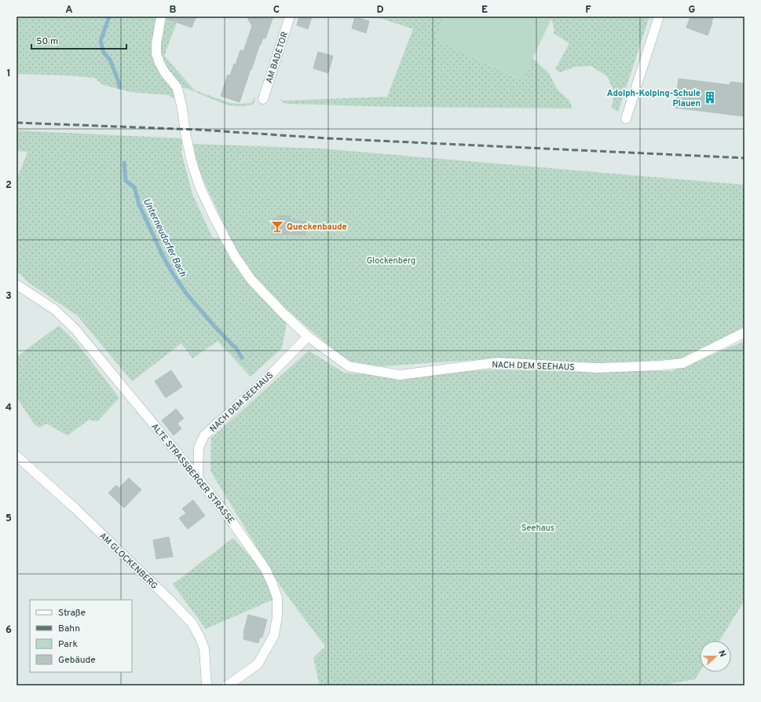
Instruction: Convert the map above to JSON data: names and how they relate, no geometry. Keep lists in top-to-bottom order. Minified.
{"streets":{"street":["AM BADETOR","NACH DEM SEEHAUS","ALTE STRASSBERGER STRASSE","AM GLOCKENBERG"]},"crossings":[["NACH DEM SEEHAUS","ALTE STRASSBERGER STRASSE"]],"water":["Unterneudorfer Bach"],"parks":["Glockenberg","Seehaus"],"places":{"building":["Adolph-Kolping-Schule Plauen"],"bar":["Queckenbaude"]},"legend":["Straße","Bahn","Park","Gebäude"],"scale_bar":"50 m","north":"right","grid":{"columns":["A","B","C","D","E","F","G"],"rows":["1","2","3","4","5","6"]}}
